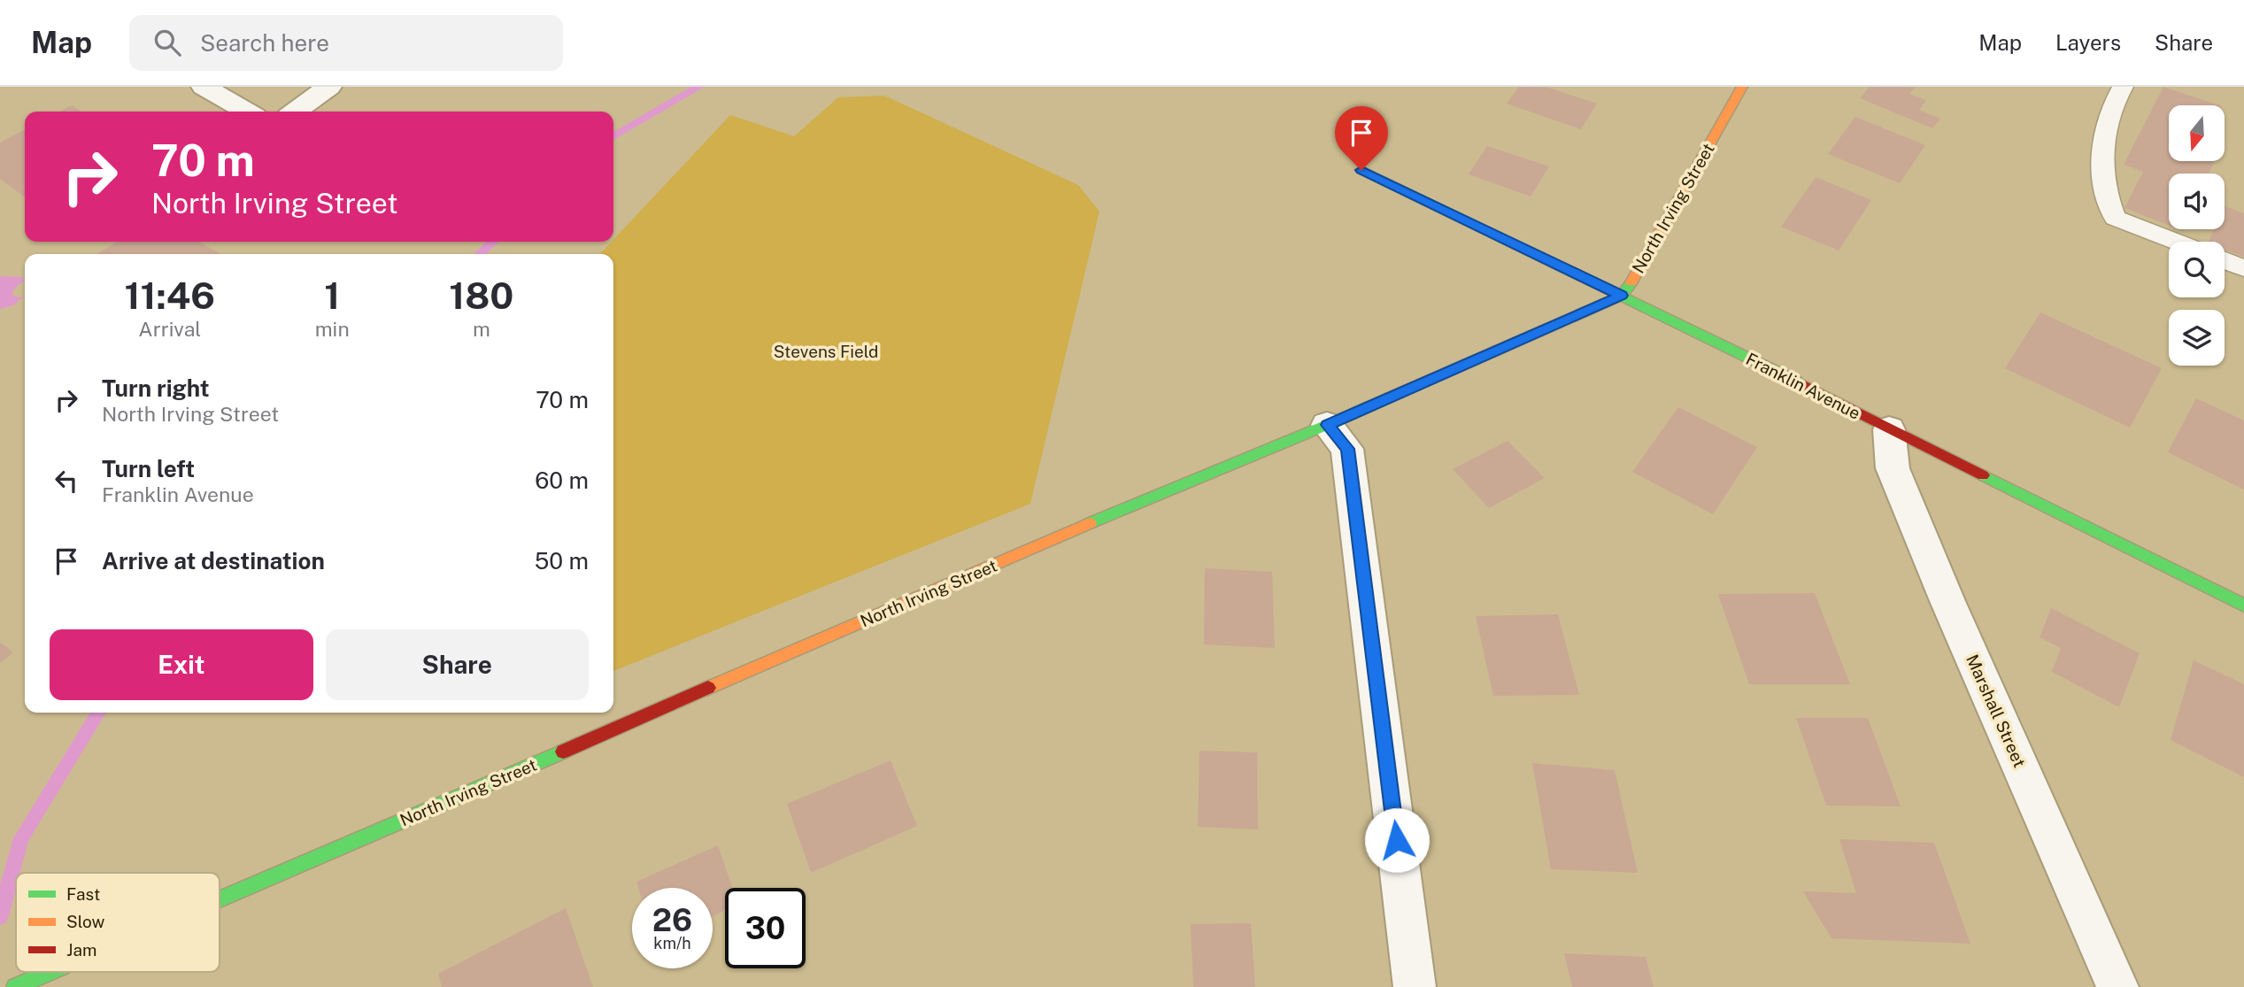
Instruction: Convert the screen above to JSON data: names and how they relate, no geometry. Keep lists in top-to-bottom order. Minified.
{"streets":{"street":["North Irving Street","Franklin Avenue","Marshall Street"]},"crossings":[["North Irving Street","Franklin Avenue"],["Franklin Avenue","Marshall Street"]],"parks":["Stevens Field"],"legend":["Fast","Slow","Jam"],"north":"bottom","page":{"header":"Map","search":"Search here","nav":["Map","Layers","Share"],"turn":["70 m","North Irving Street"],"eta":["11:46","Arrival","1","min","180","m"],"list":[{"name":"Turn right","note":"North Irving Street","value":"70 m"},{"name":"Turn left","note":"Franklin Avenue","value":"60 m"},{"name":"Arrive at destination","value":"50 m"}],"buttons":["Exit","Share"],"speed":"26 km/h","limit":"30"}}
